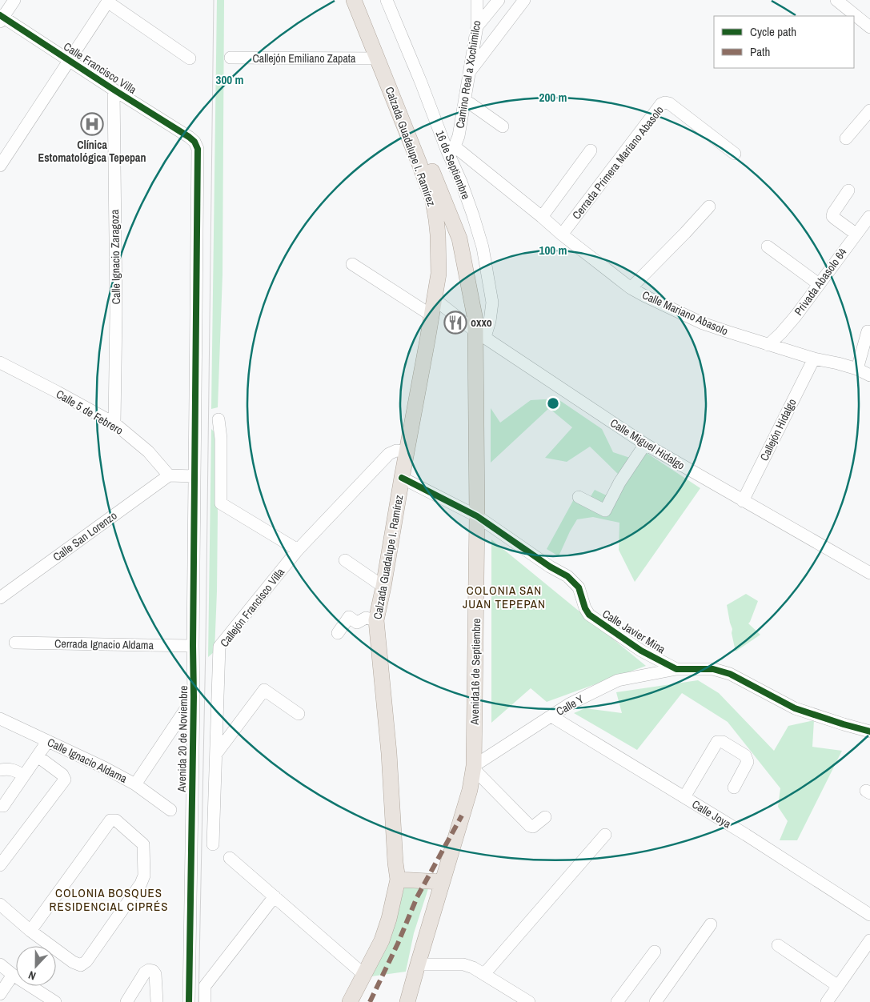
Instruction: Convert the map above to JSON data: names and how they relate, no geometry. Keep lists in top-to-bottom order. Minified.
{"streets":{"main road":["Calzada Guadalupe I. Ramírez","Avenida16 de Septiembre"],"street":["Callejón Emiliano Zapata","Calle Francisco Villa","Camino Real a Xochimilco","Cerrada Primera Mariano Abasolo","16 de Septiembre","Calle Ignacio Zaragoza","Privada Abasolo 64","Calle Mariano Abasolo","Calle 5 de Febrero","Callejón Hidalgo","Calle Miguel Hidalgo","Calle San Lorenzo","Callejón Francisco Villa","Calle Javier Mina","Cerrada Ignacio Aldama","Calle Y","Avenida 20 de Noviembre","Calle Ignacio Aldama","Calle Joya"]},"crossings":[["Callejón Emiliano Zapata","Calzada Guadalupe I. Ramírez"],["Calle Francisco Villa","Calle Ignacio Zaragoza"],["Calle Francisco Villa","Avenida 20 de Noviembre"],["Camino Real a Xochimilco","16 de Septiembre"],["Camino Real a Xochimilco","Calle Mariano Abasolo"],["Calzada Guadalupe I. Ramírez","16 de Septiembre"],["Calzada Guadalupe I. Ramírez","Calle Miguel Hidalgo"],["Calzada Guadalupe I. Ramírez","Callejón Francisco Villa"],["Calzada Guadalupe I. Ramírez","Calle Javier Mina"],["Calzada Guadalupe I. Ramírez","Avenida16 de Septiembre"],["Cerrada Primera Mariano Abasolo","Calle Mariano Abasolo"],["16 de Septiembre","Calle Mariano Abasolo"],["16 de Septiembre","Calle Miguel Hidalgo"],["16 de Septiembre","Avenida16 de Septiembre"],["Calle Ignacio Zaragoza","Calle 5 de Febrero"],["Privada Abasolo 64","Calle Mariano Abasolo"],["Calle Mariano Abasolo","Callejón Hidalgo"],["Calle 5 de Febrero","Calle San Lorenzo"],["Callejón Hidalgo","Calle Miguel Hidalgo"],["Calle Miguel Hidalgo","Avenida16 de Septiembre"],["Calle Javier Mina","Avenida16 de Septiembre"],["Calle Javier Mina","Calle Y"],["Cerrada Ignacio Aldama","Avenida 20 de Noviembre"],["Avenida16 de Septiembre","Calle Y"],["Calle Y","Calle Joya"]],"districts":["COLONIA SAN JUAN TEPEPAN","COLONIA BOSQUES RESIDENCIAL CIPRÉS"],"places":{"hospital":["Clínica Estomatológica Tepepan"],"restaurant":["oxxo"]},"legend":["Cycle path","Path"],"north":"bottom","rings":["300 m","200 m","100 m"]}
